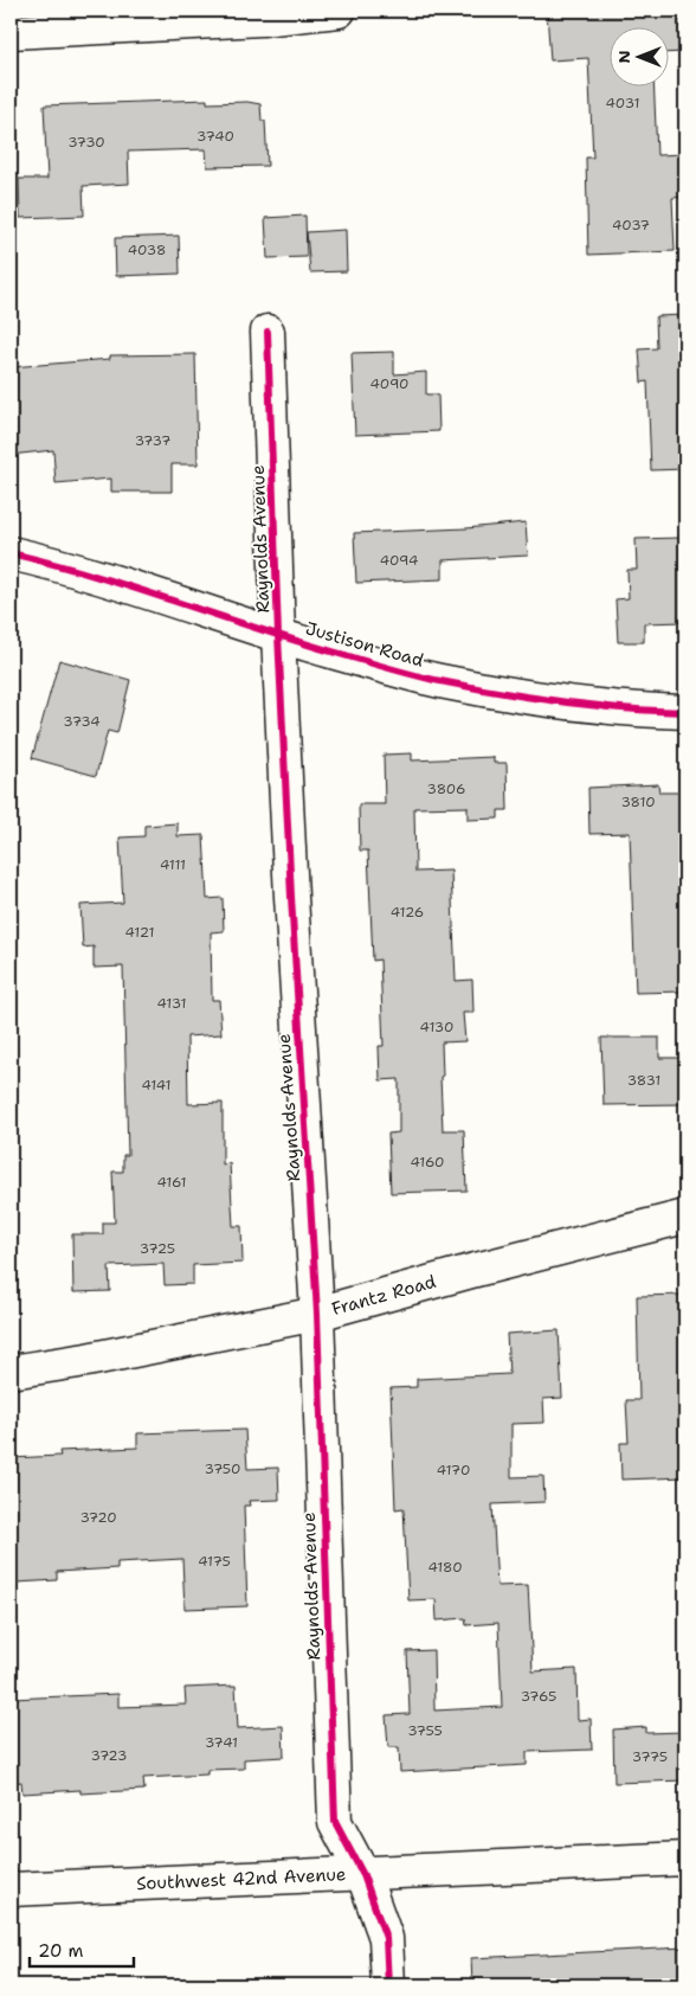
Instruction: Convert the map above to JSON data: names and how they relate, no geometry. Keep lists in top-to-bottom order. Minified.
{"streets":{"street":["Raynolds Avenue","Justison Road","Frantz Road","Southwest 42nd Avenue"]},"crossings":[["Raynolds Avenue","Justison Road"],["Raynolds Avenue","Frantz Road"],["Raynolds Avenue","Southwest 42nd Avenue"]],"house_numbers":["4031","3740","3730","4037","4038","4090","3737","4094","3734","3806","3810","4111","4126","4121","4131","4130","3831","4141","4160","4161","3725","3750","4170","3720","4175","4180","3765","3755","3741","3723","3775"],"scale_bar":"20 m","north":"left"}
